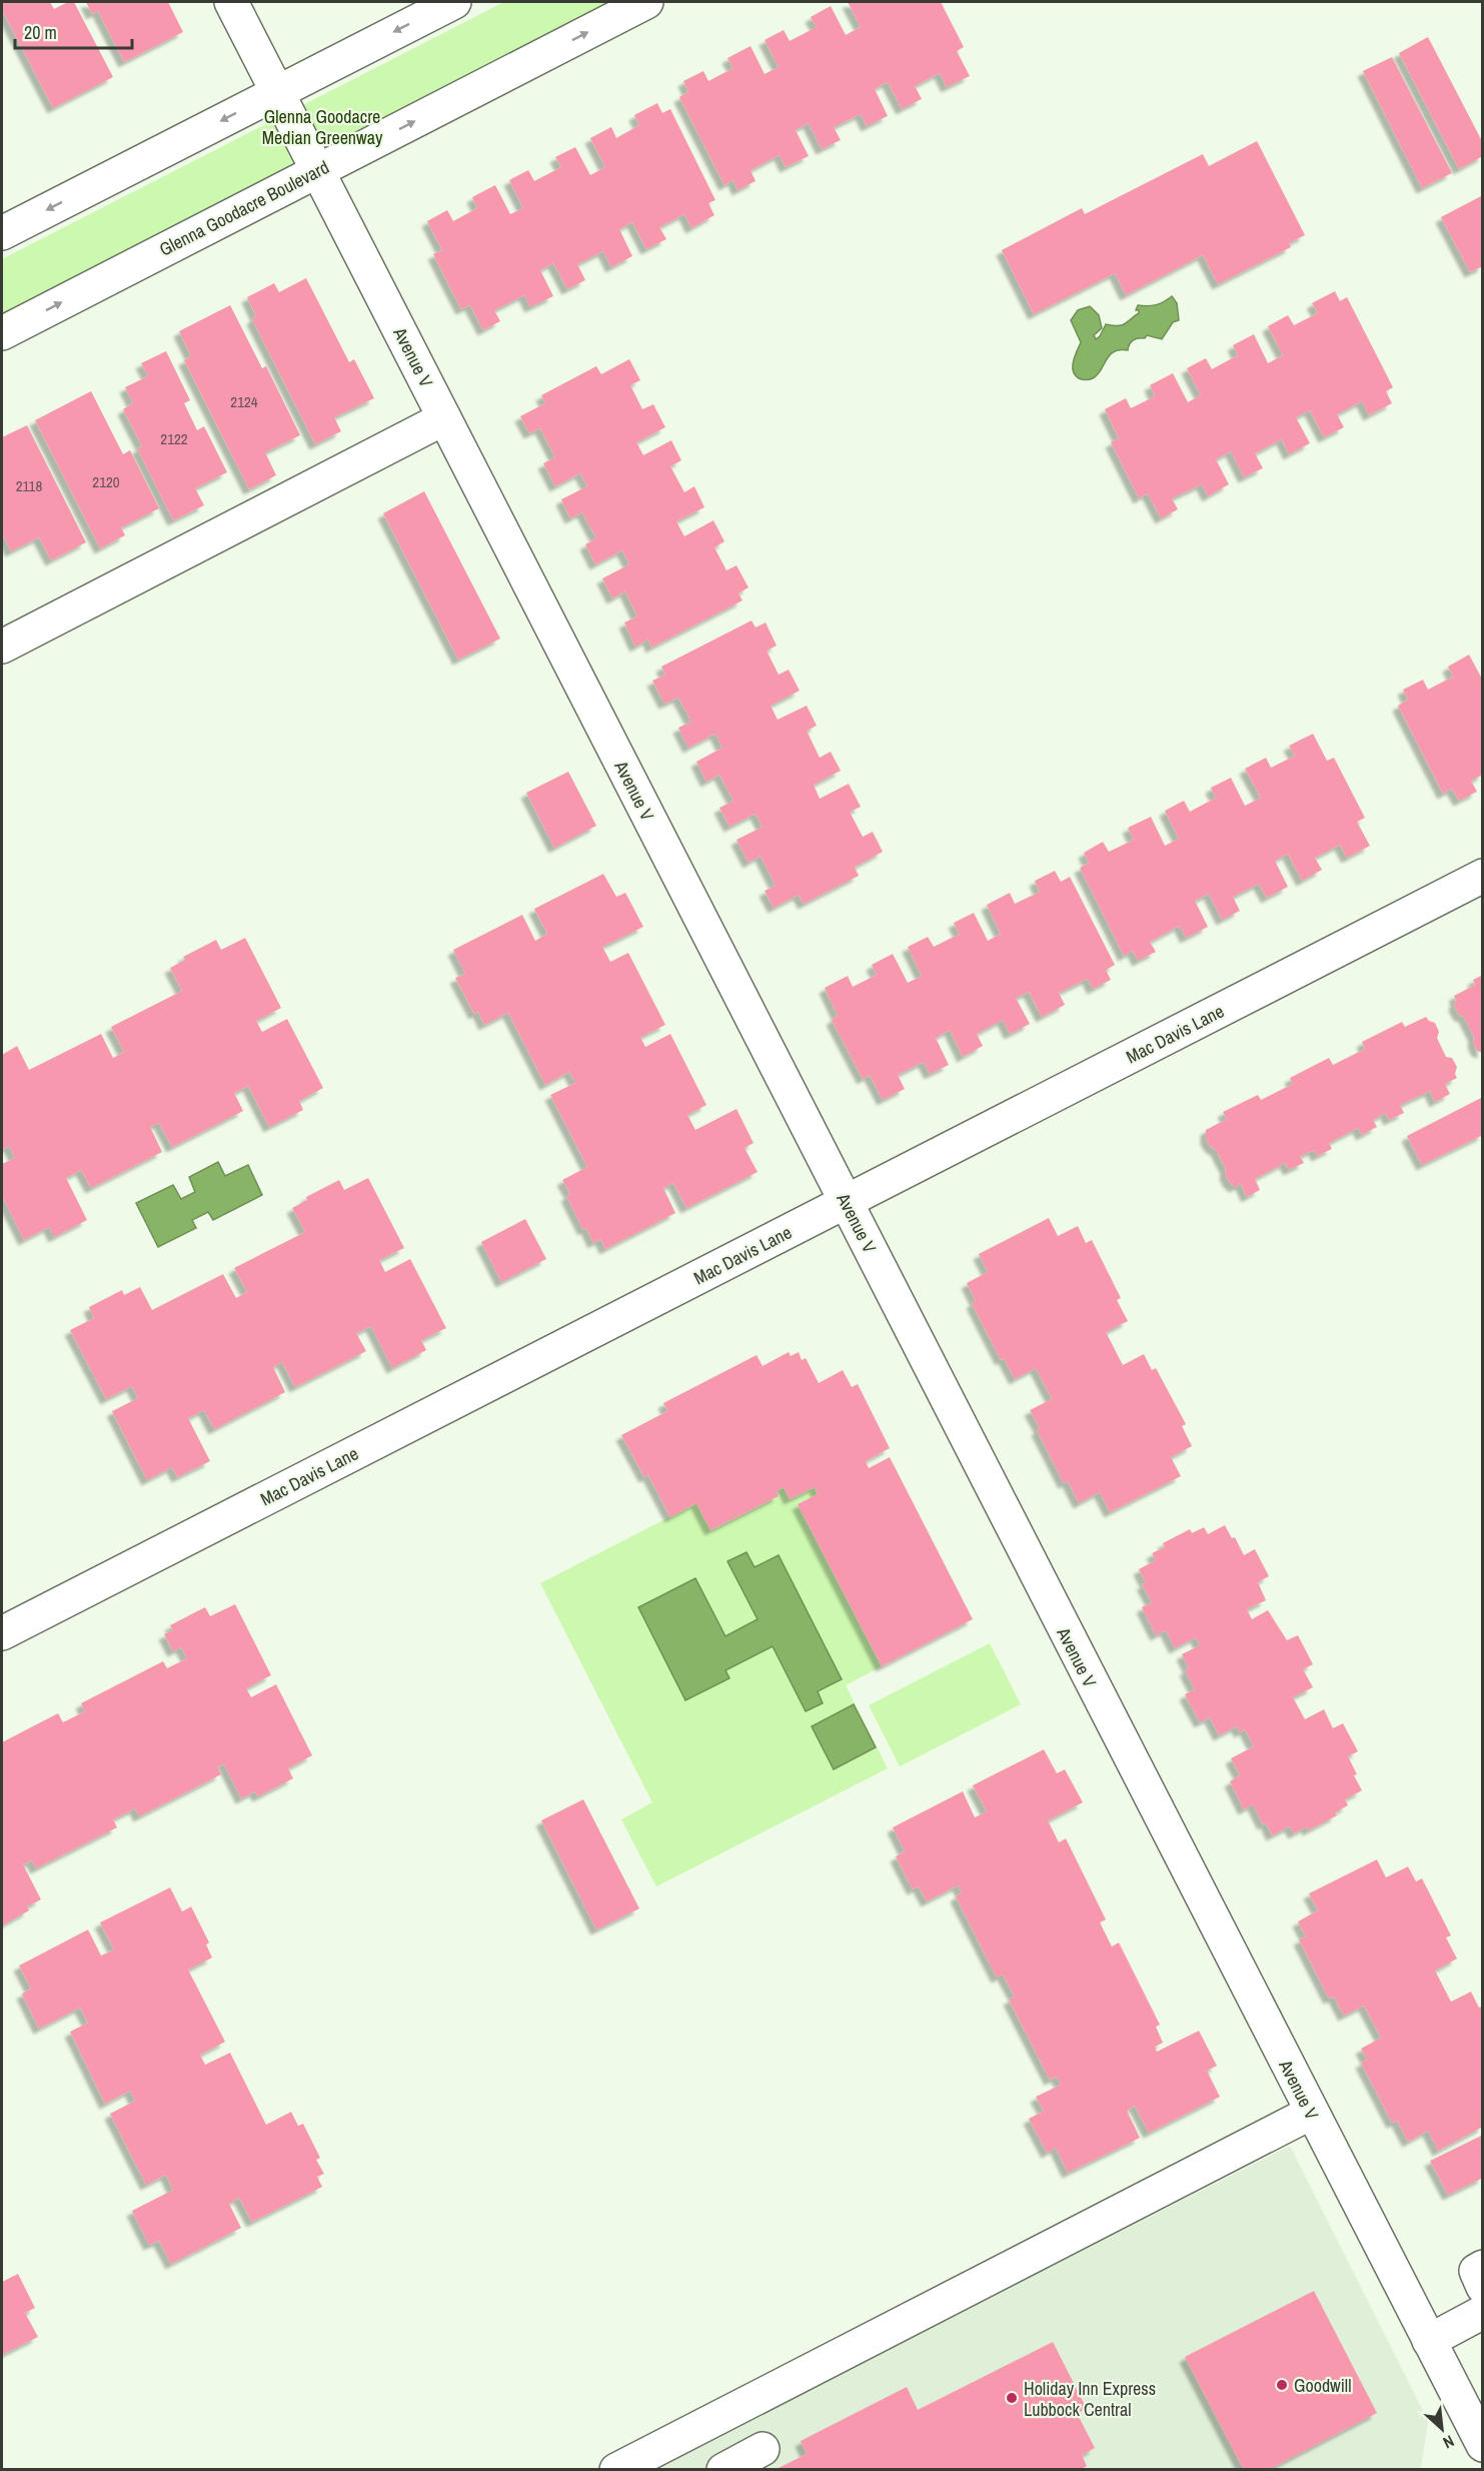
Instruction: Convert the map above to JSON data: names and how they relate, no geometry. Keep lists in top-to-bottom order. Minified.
{"streets":{"street":["Glenna Goodacre Boulevard","Avenue V","Mac Davis Lane"]},"crossings":[["Glenna Goodacre Boulevard","Avenue V"],["Avenue V","Mac Davis Lane"]],"parks":["Glenna Goodacre Median Greenway"],"places":["Goodwill","Holiday Inn Express Lubbock Central"],"house_numbers":["2124","2122","2120","2118"],"scale_bar":"20 m","north":"bottom right"}
